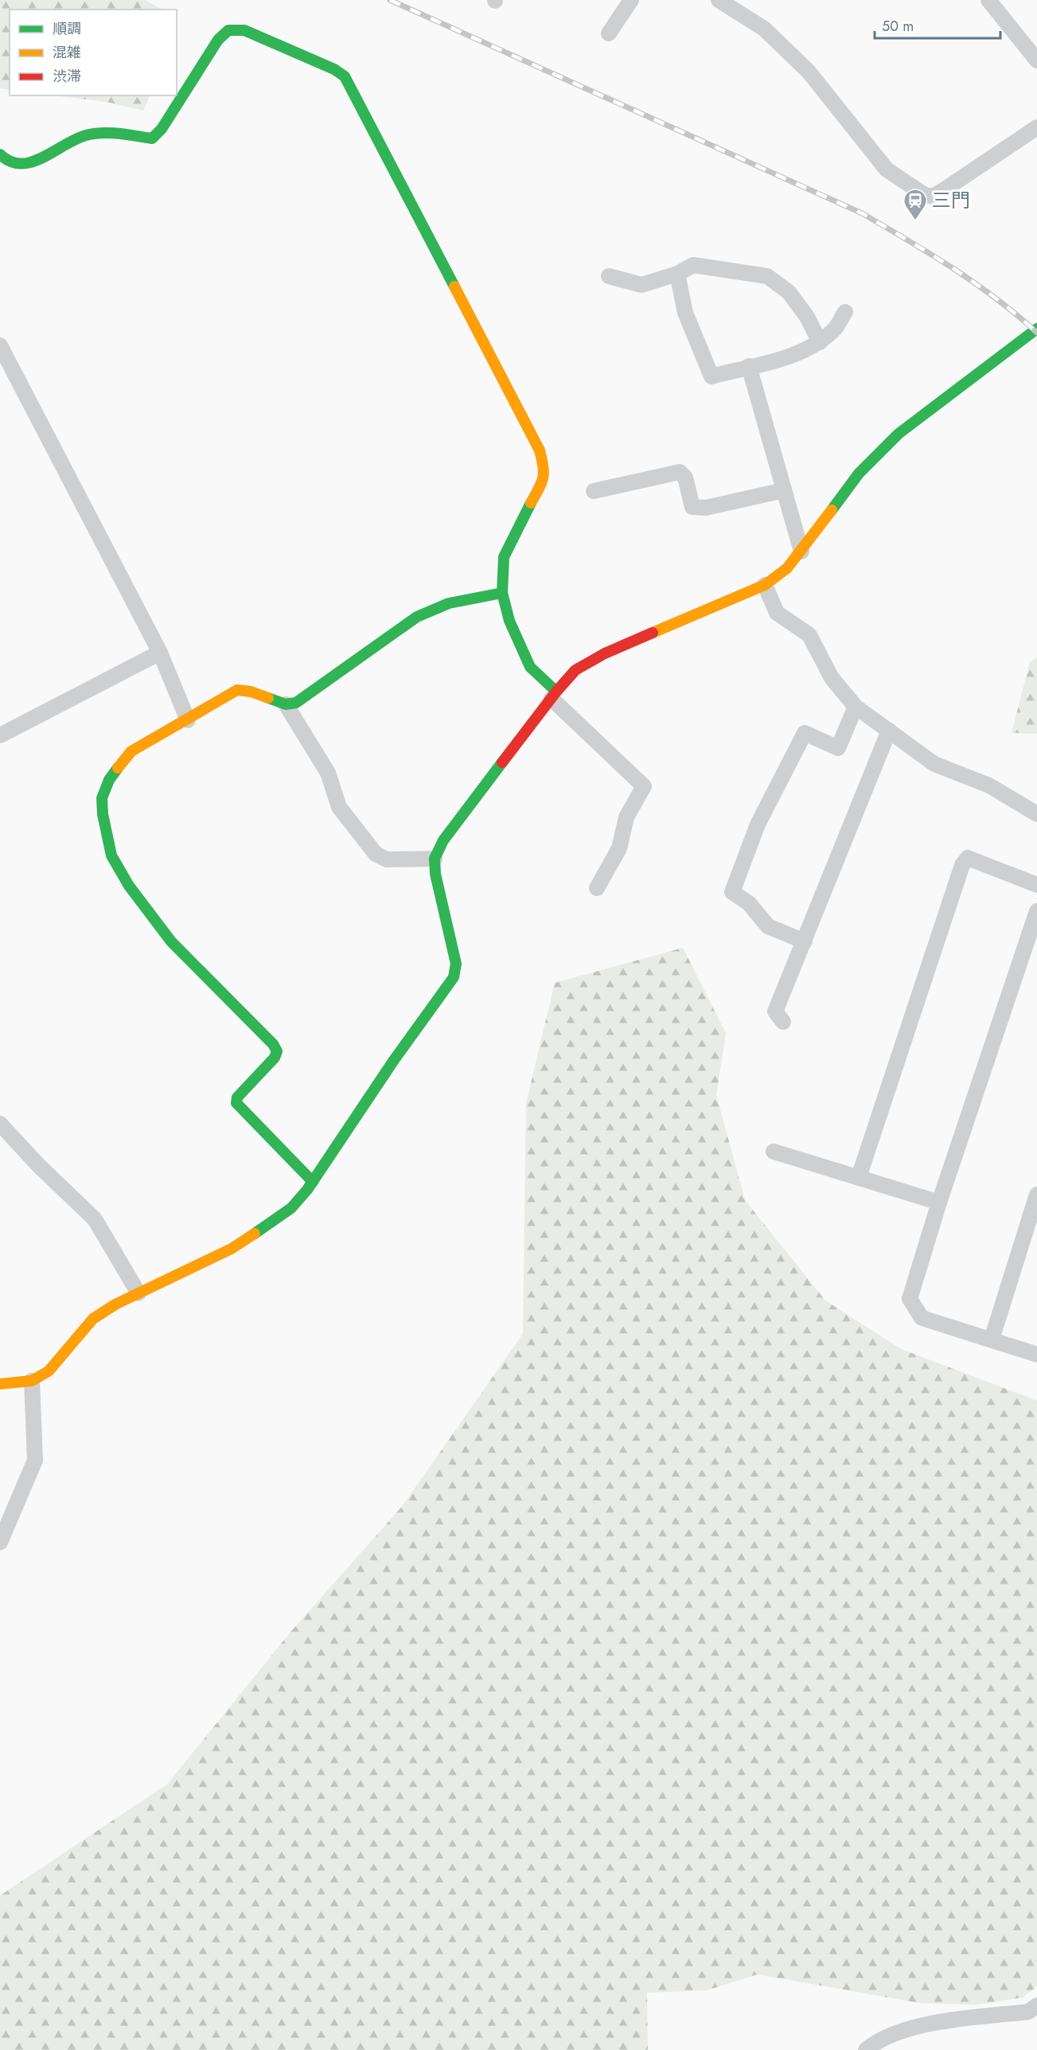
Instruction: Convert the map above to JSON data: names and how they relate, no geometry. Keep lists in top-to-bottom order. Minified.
{"places":{"station":["三門"]},"legend":["順調","混雑","渋滞"],"scale_bar":"50 m"}
